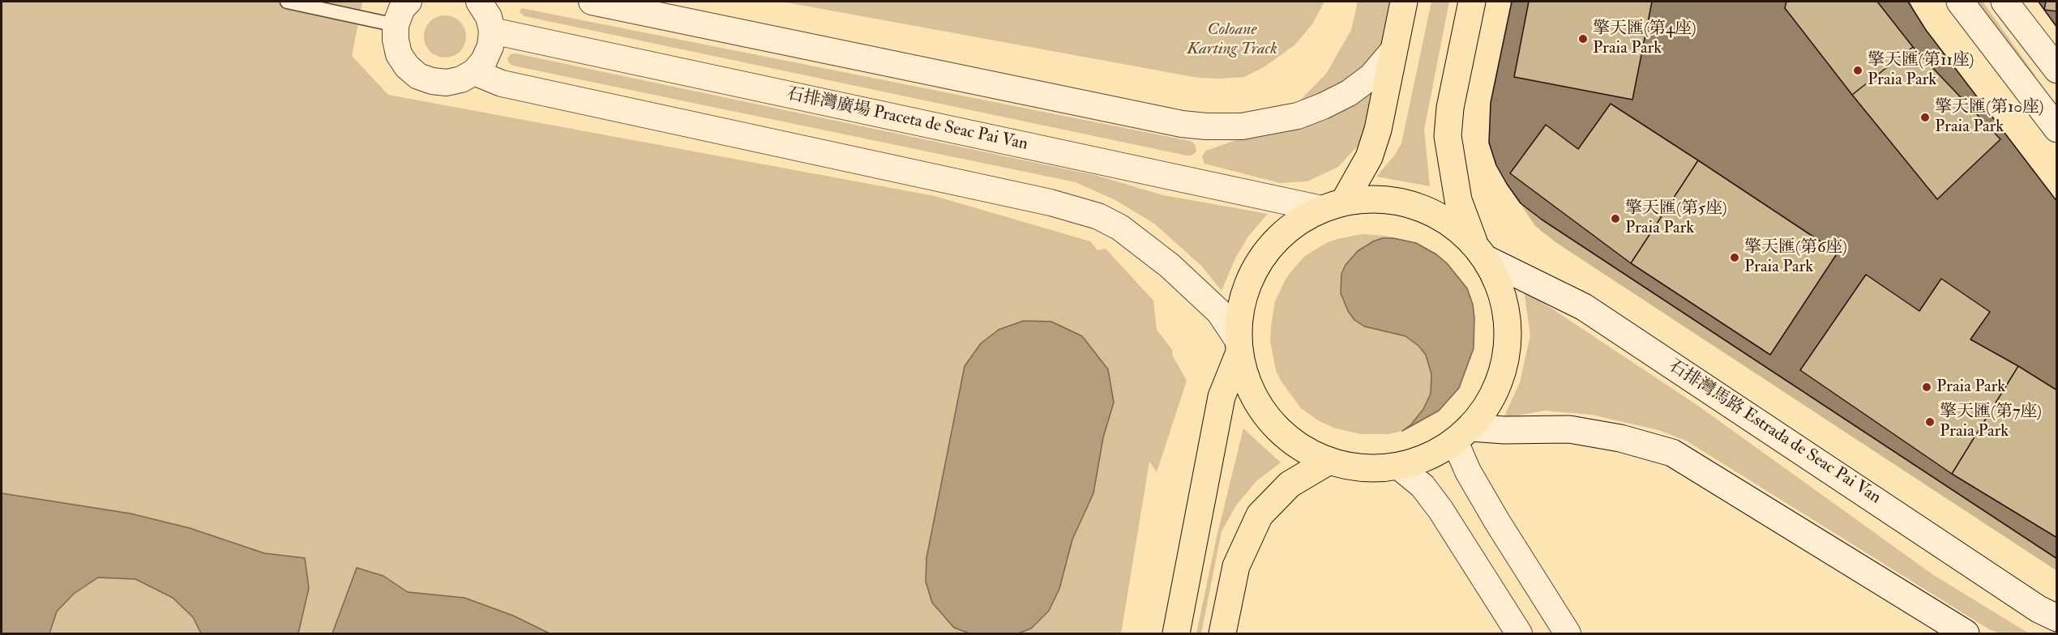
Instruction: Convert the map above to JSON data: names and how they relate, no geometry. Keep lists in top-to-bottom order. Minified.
{"streets":{"main road":["石排灣馬路 Estrada de Seac Pai Van"],"street":["石排灣廣場 Praceta de Seac Pai Van"]},"parks":["Coloane Karting Track"],"places":["擎天匯(第4座) Praia Park","擎天匯(第11座) Praia Park","擎天匯(第10座) Praia Park","擎天匯(第5座) Praia Park","擎天匯(第6座) Praia Park","Praia Park","擎天匯(第7座) Praia Park"]}
